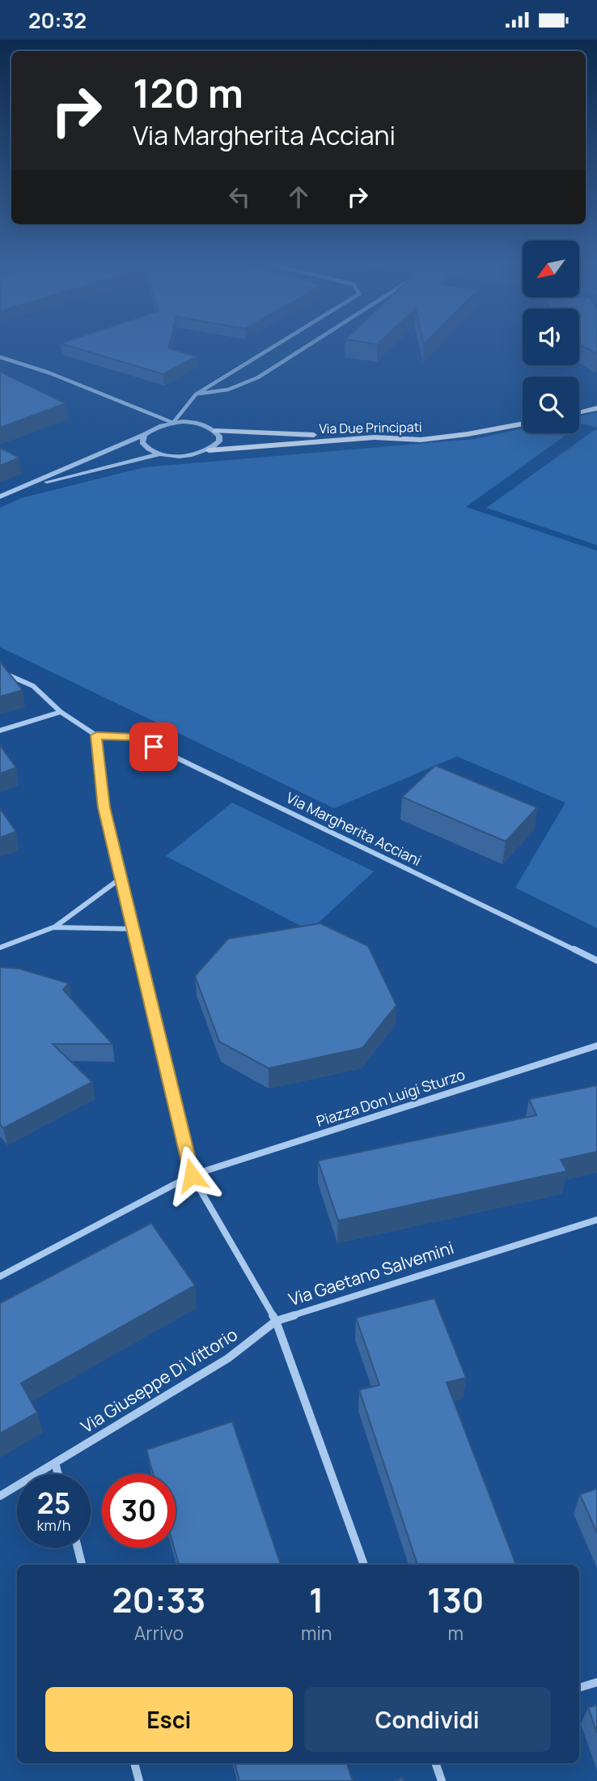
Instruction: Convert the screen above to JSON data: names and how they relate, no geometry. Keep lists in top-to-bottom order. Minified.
{"streets":{"main road":["Via Due Principati"],"street":["Via Margherita Acciani","Piazza Don Luigi Sturzo","Via Gaetano Salvemini","Via Giuseppe Di Vittorio"]},"crossings":[["Via Gaetano Salvemini","Via Giuseppe Di Vittorio"]],"north":"bottom left","page":{"status":"20:32","turn":["120 m","Via Margherita Acciani"],"speed":"25 km/h","limit":"30","eta":["20:33","Arrivo","1","min","130","m"],"buttons":["Esci","Condividi"]}}
